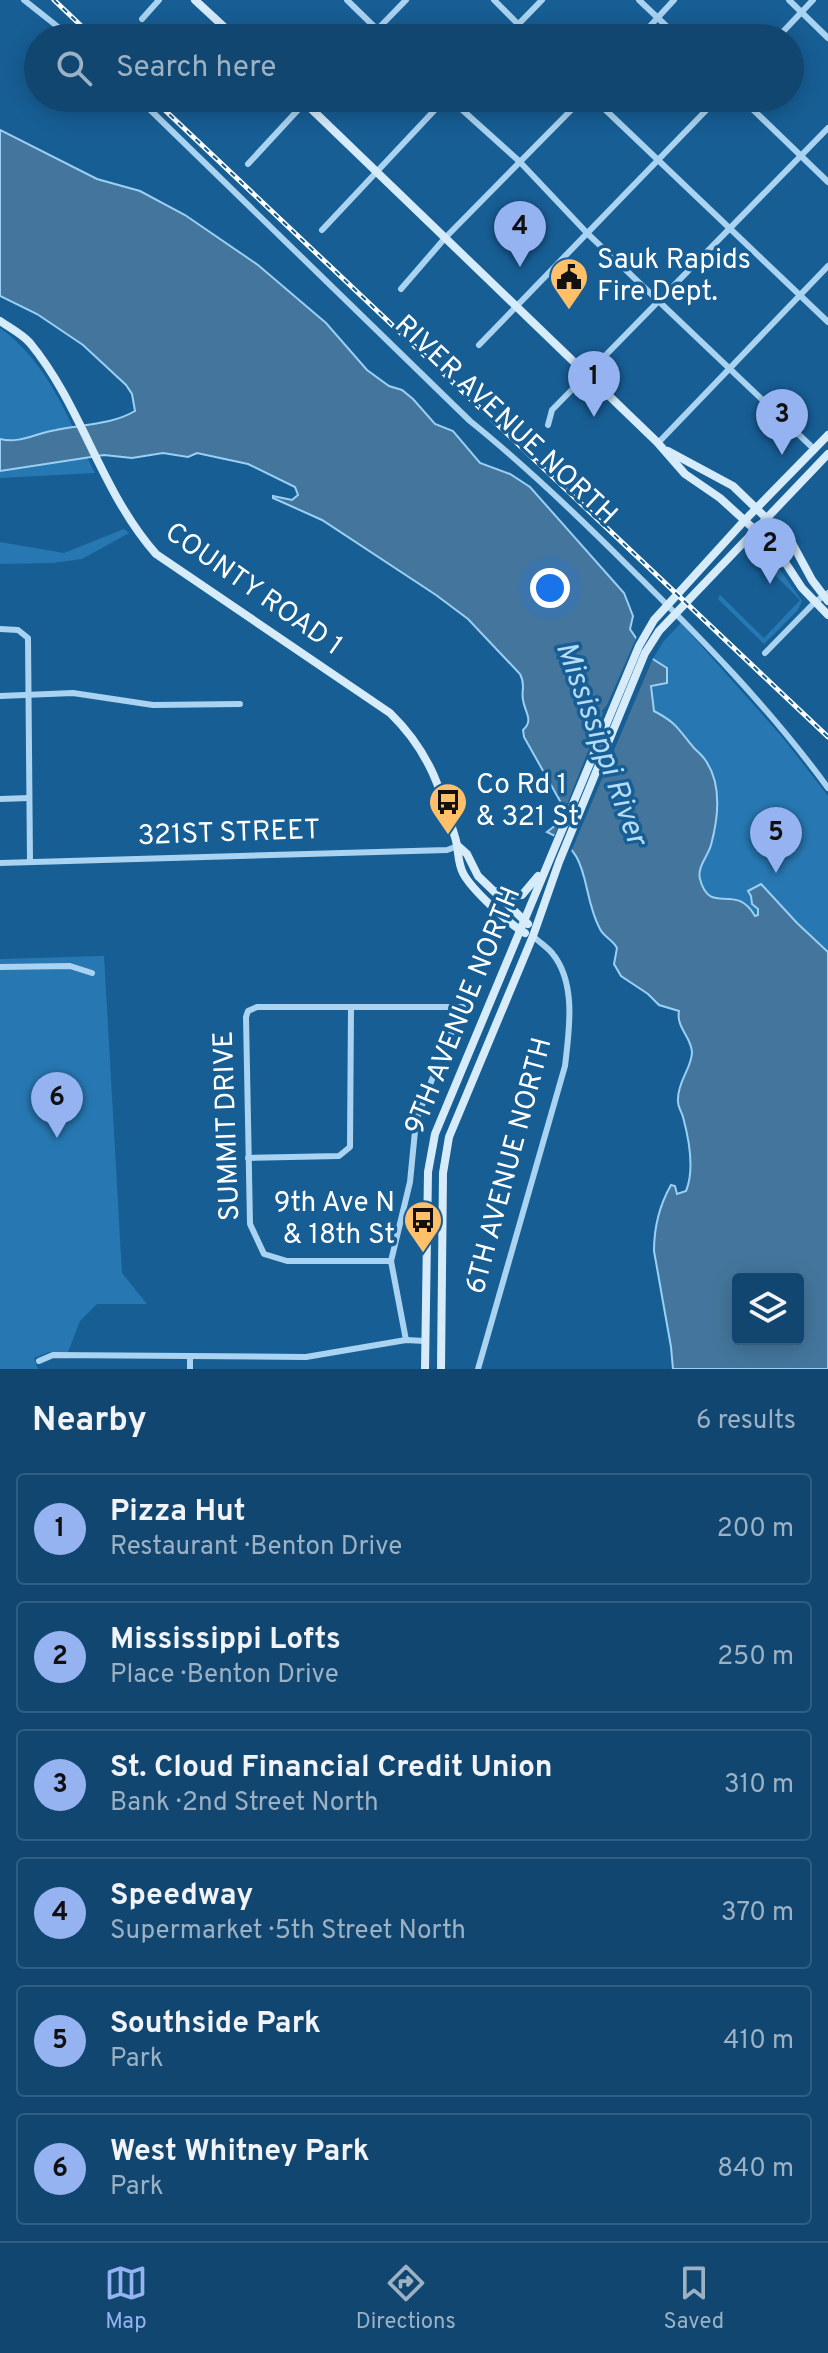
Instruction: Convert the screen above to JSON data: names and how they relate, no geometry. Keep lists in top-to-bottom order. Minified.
{"streets":{"main road":["COUNTY ROAD 1","9TH AVENUE NORTH"],"street":["RIVER AVENUE NORTH","321ST STREET","SUMMIT DRIVE","6TH AVENUE NORTH"]},"crossings":[["COUNTY ROAD 1","321ST STREET"],["COUNTY ROAD 1","9TH AVENUE NORTH"],["9TH AVENUE NORTH","6TH AVENUE NORTH"]],"water":["Mississippi River"],"places":{"public building":["Sauk Rapids Fire Dept."],"bus stop":["Co Rd 1 & 321 St","9th Ave N & 18th St"]},"page":{"search":"Search here","pins":["4","1","3","2","5","6"],"heading":["Nearby","6 results"],"list":[{"mark":"1","name":"Pizza Hut","note":"Restaurant · Benton Drive","value":"200 m"},{"mark":"2","name":"Mississippi Lofts","note":"Place · Benton Drive","value":"250 m"},{"mark":"3","name":"St. Cloud Financial Credit Union","note":"Bank · 2nd Street North","value":"310 m"},{"mark":"4","name":"Speedway","note":"Supermarket · 5th Street North","value":"370 m"},{"mark":"5","name":"Southside Park","note":"Park","value":"410 m"},{"mark":"6","name":"West Whitney Park","note":"Park","value":"840 m"}],"nav":["Map","Directions","Saved"]}}
